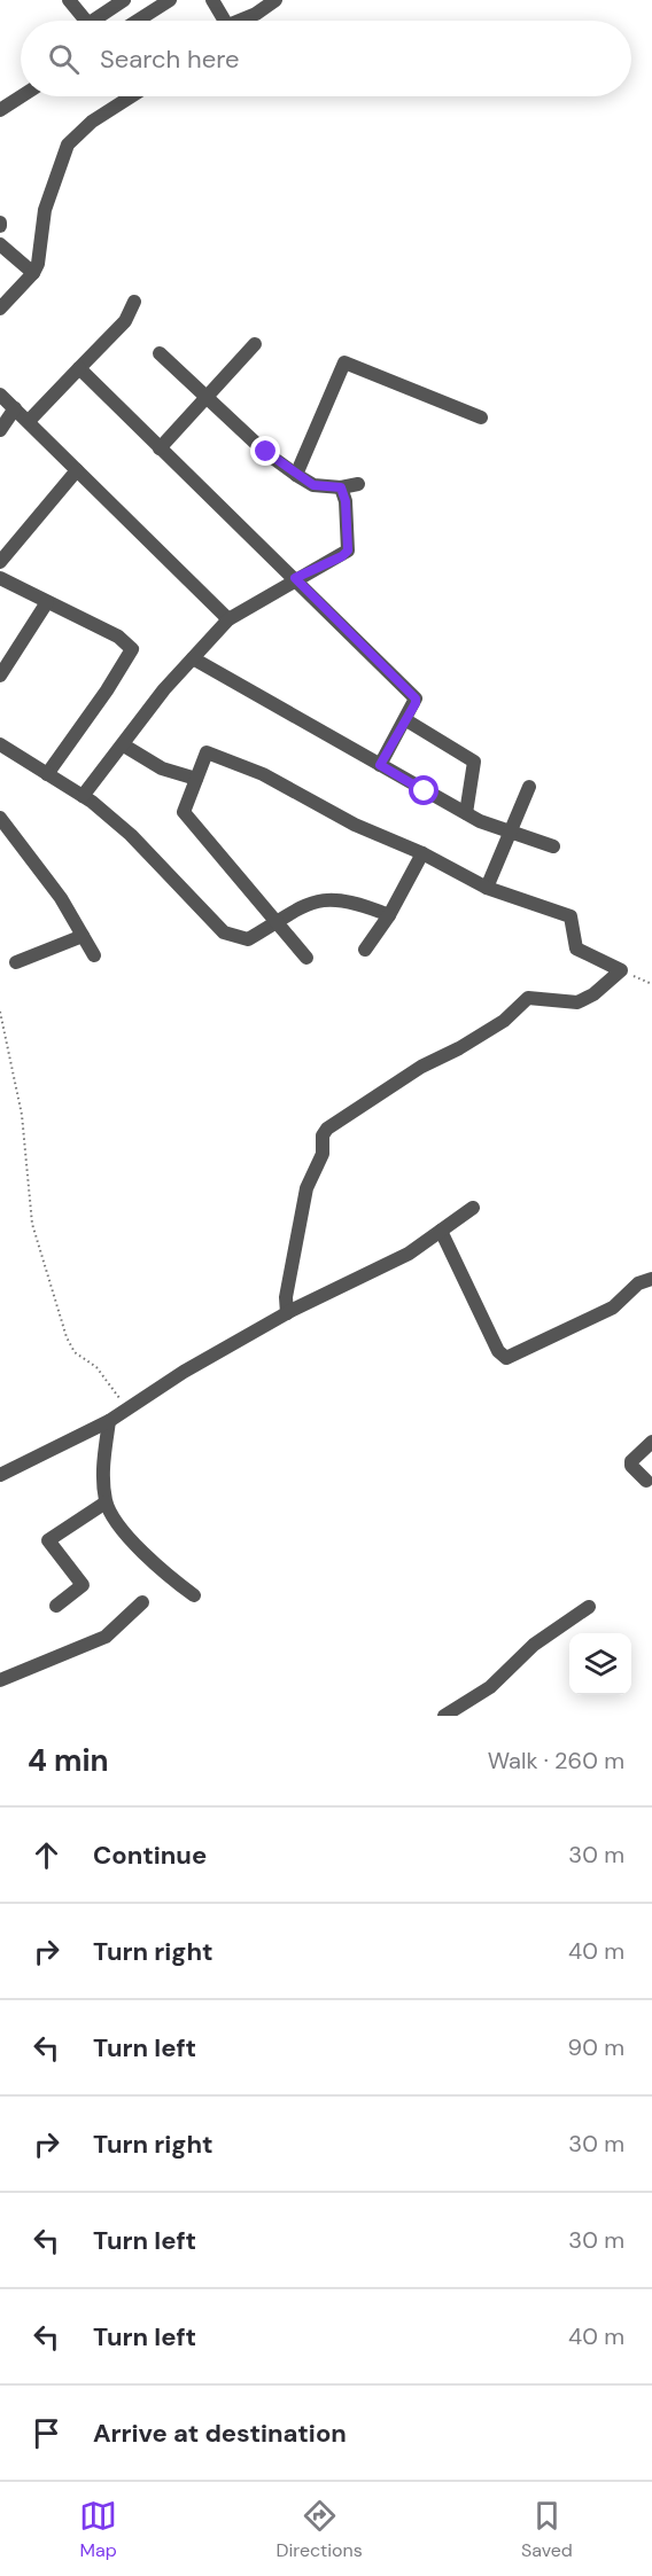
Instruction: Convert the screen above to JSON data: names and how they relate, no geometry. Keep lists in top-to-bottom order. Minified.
{"page":{"search":"Search here","heading":["4 min","Walk · 260 m"],"list":[["Continue","30 m"],["Turn right","40 m"],["Turn left","90 m"],["Turn right","30 m"],["Turn left","30 m"],["Turn left","40 m"],"Arrive at destination"],"nav":["Map","Directions","Saved"]}}
